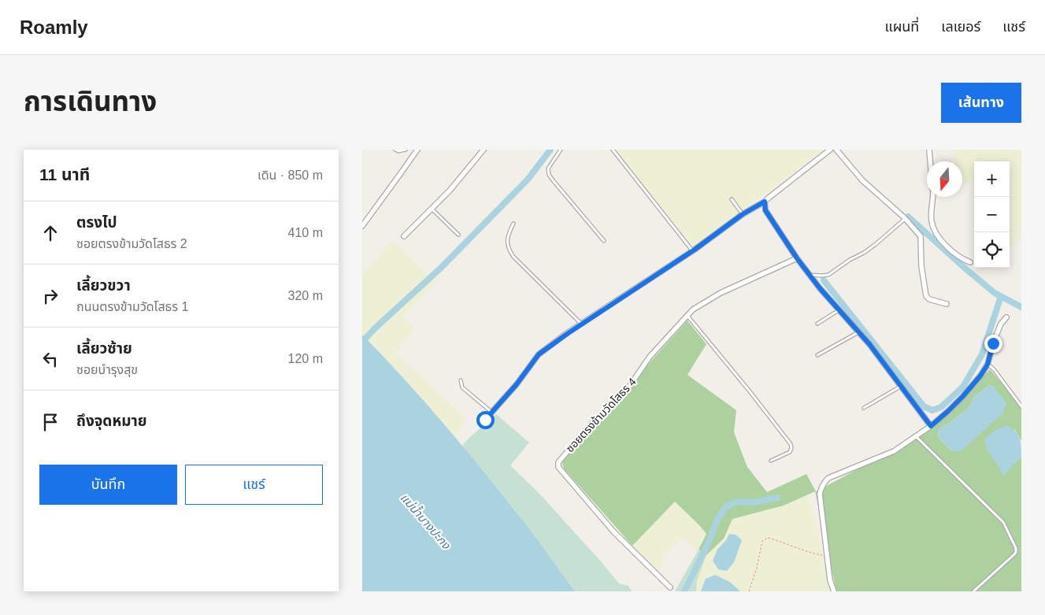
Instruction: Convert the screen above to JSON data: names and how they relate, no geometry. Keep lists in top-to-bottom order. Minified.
{"streets":{"street":["ซอยตรงข้ามวัดโสธร 4"]},"water":["แม่น้ำบางปะกง"],"north":"bottom","page":{"header":"Roamly","nav":["แผนที่","เลเยอร์","แชร์"],"title":"การเดินทาง","buttons":["เส้นทาง",["บันทึก","แชร์"]],"heading":["11 นาที","เดิน · 850 m"],"map_buttons":["+","−"],"list":[["ตรงไป","ซอยตรงข้ามวัดโสธร 2","410 m"],["เลี้ยวขวา","ถนนตรงข้ามวัดโสธร 1","320 m"],["เลี้ยวซ้าย","ซอยบำรุงสุข","120 m"],"ถึงจุดหมาย"]}}
